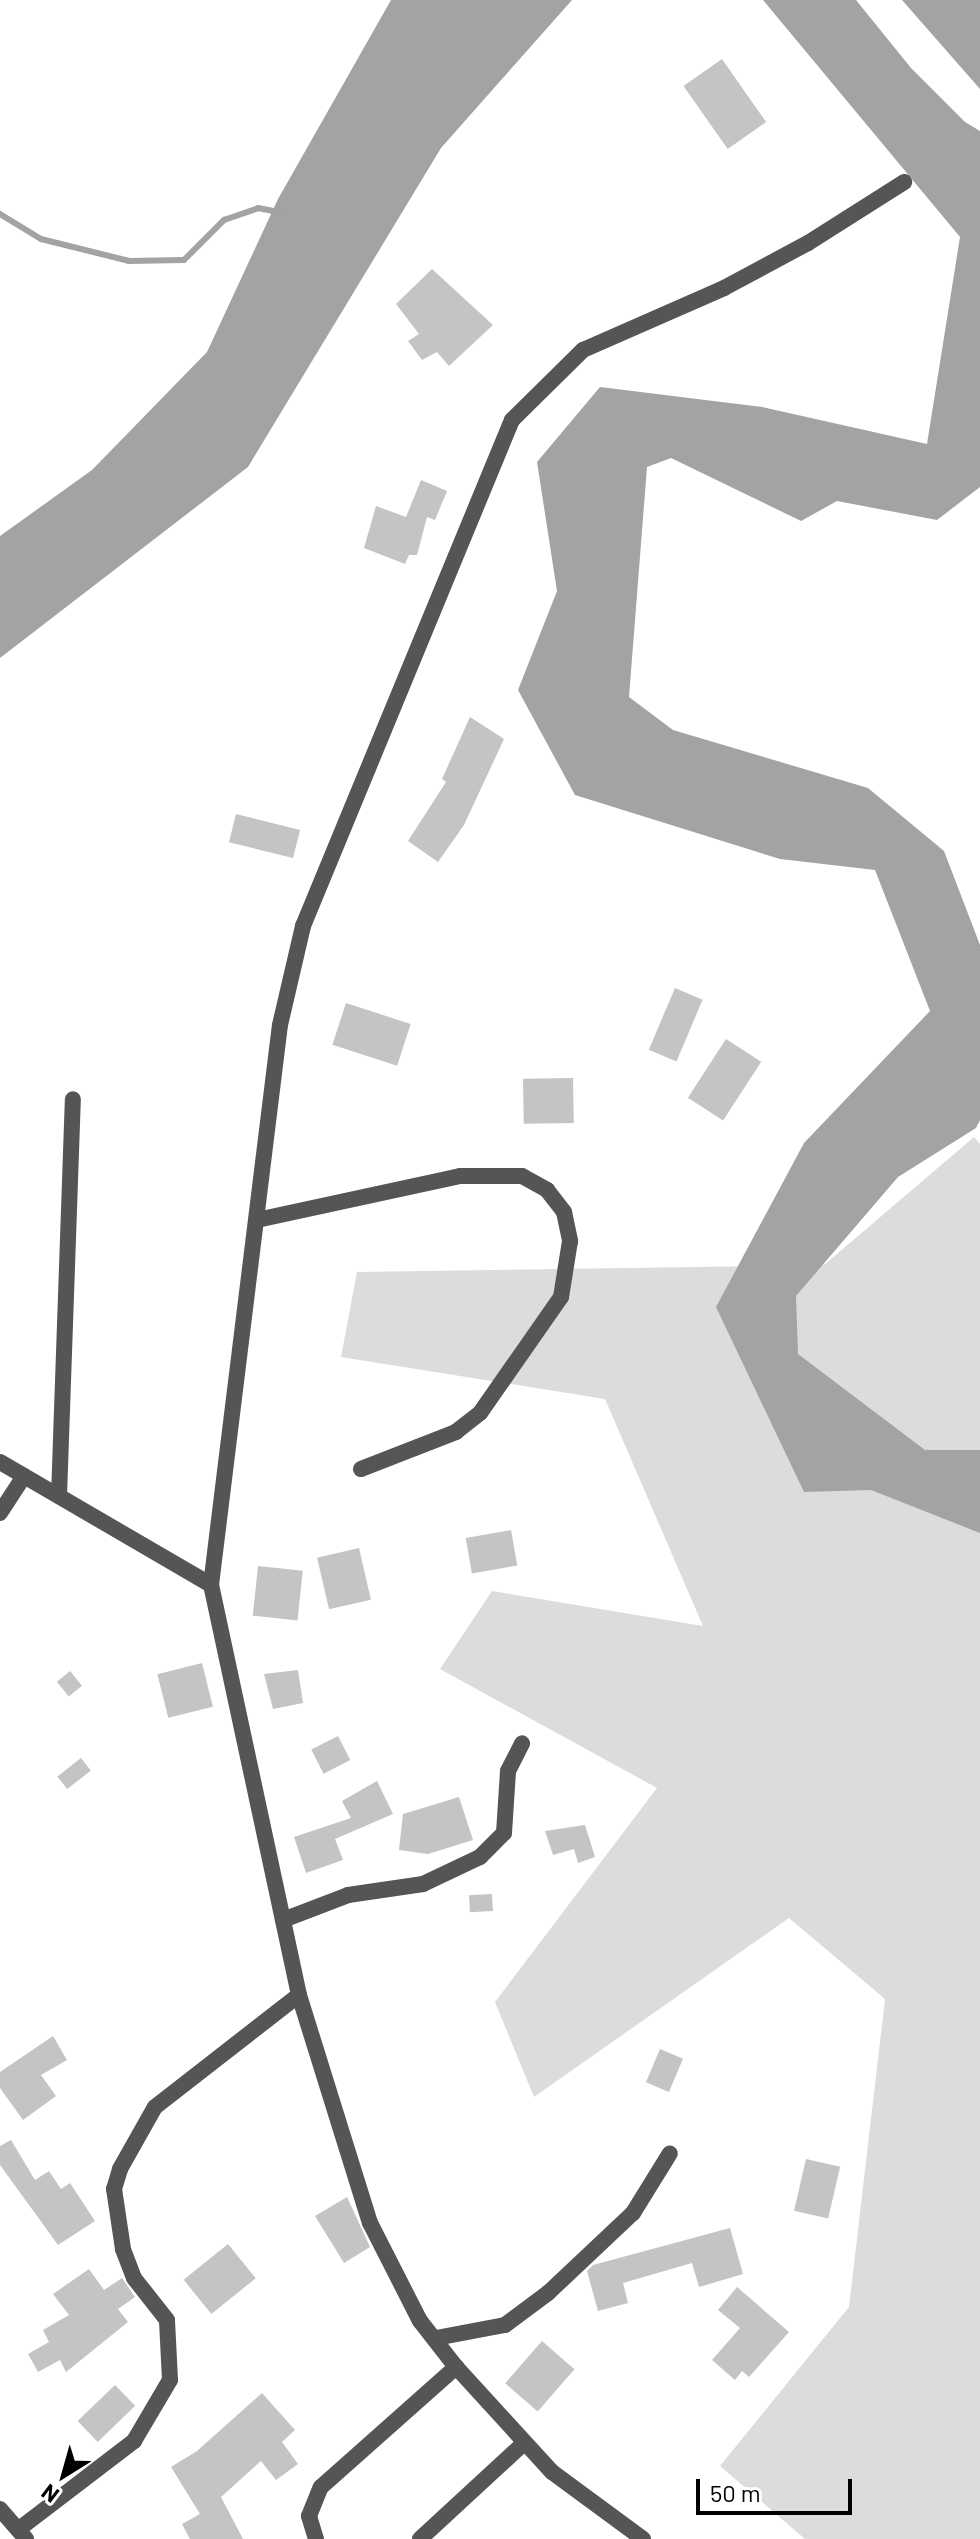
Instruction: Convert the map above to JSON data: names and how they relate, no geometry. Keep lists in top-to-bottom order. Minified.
{"scale_bar":"50 m","north":"bottom left"}
